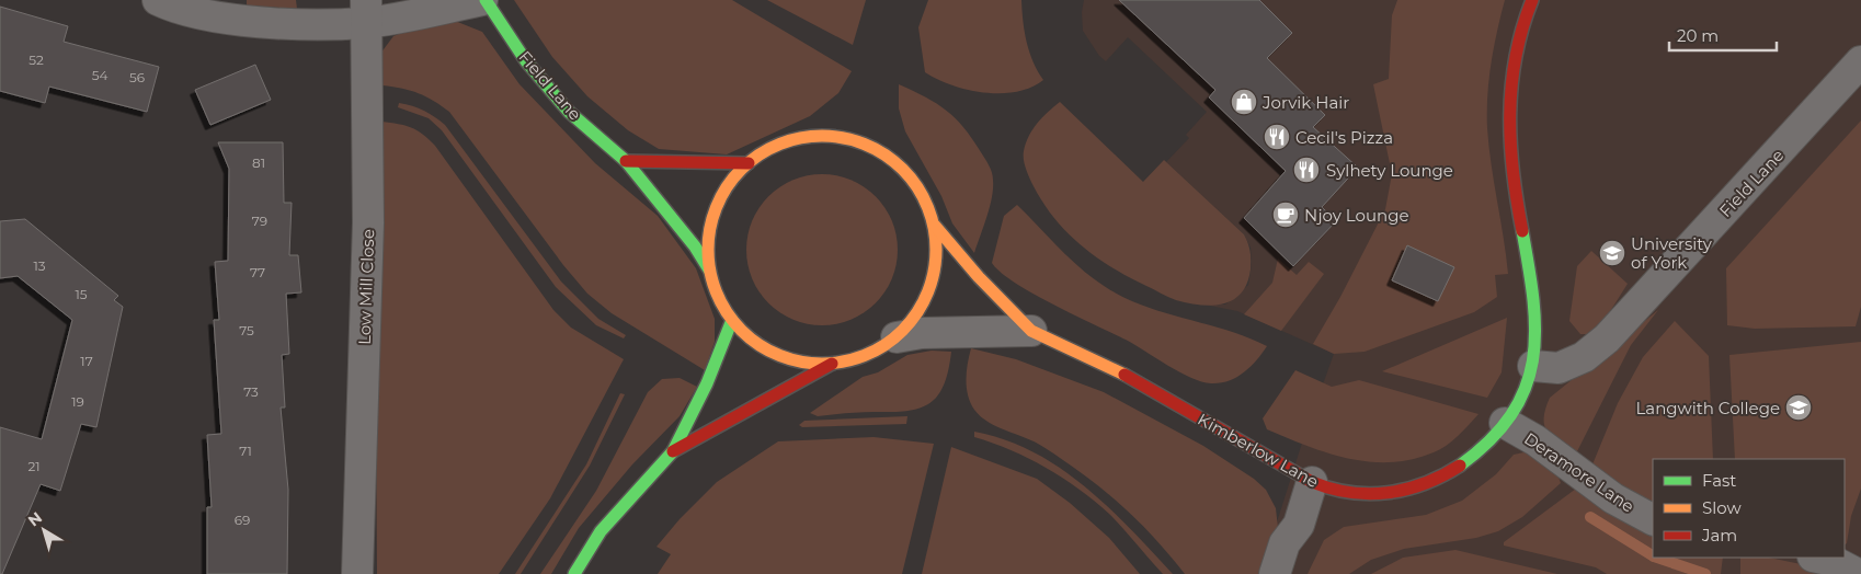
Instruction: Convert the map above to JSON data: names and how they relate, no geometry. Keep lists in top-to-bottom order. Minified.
{"streets":{"street":["Field Lane","Low Mill Close","Kimberlow Lane","Deramore Lane"]},"crossings":[["Field Lane","Kimberlow Lane"],["Kimberlow Lane","Deramore Lane"]],"places":{"shop":["Jorvik Hair"],"restaurant":["Cecil's Pizza","Sylhety Lounge"],"cafe":["Njoy Lounge"],"school or university":["University of York","Langwith College"]},"house_numbers":["52","54","56","81","79","13","77","15","75","17","73","19","71","21","69"],"legend":["Fast","Slow","Jam"],"scale_bar":"20 m","north":"top left"}
